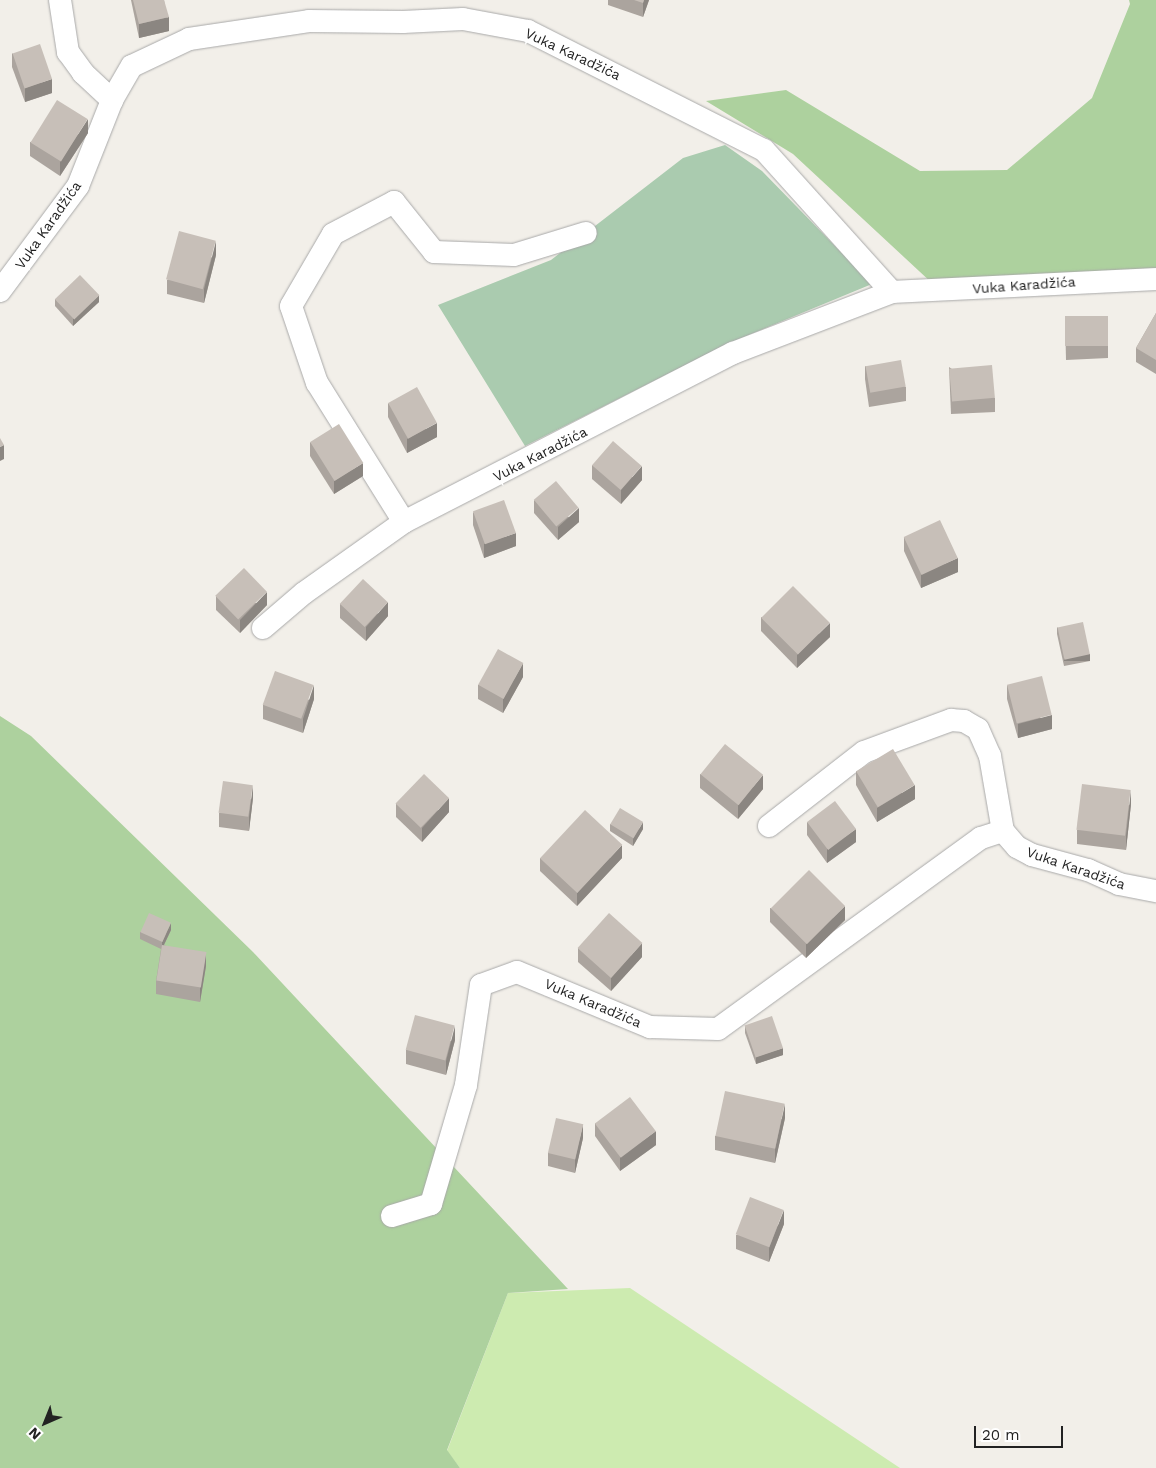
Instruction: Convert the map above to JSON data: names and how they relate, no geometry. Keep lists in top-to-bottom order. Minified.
{"streets":{"street":["Vuka Karadžića"]},"scale_bar":"20 m","north":"bottom left"}
